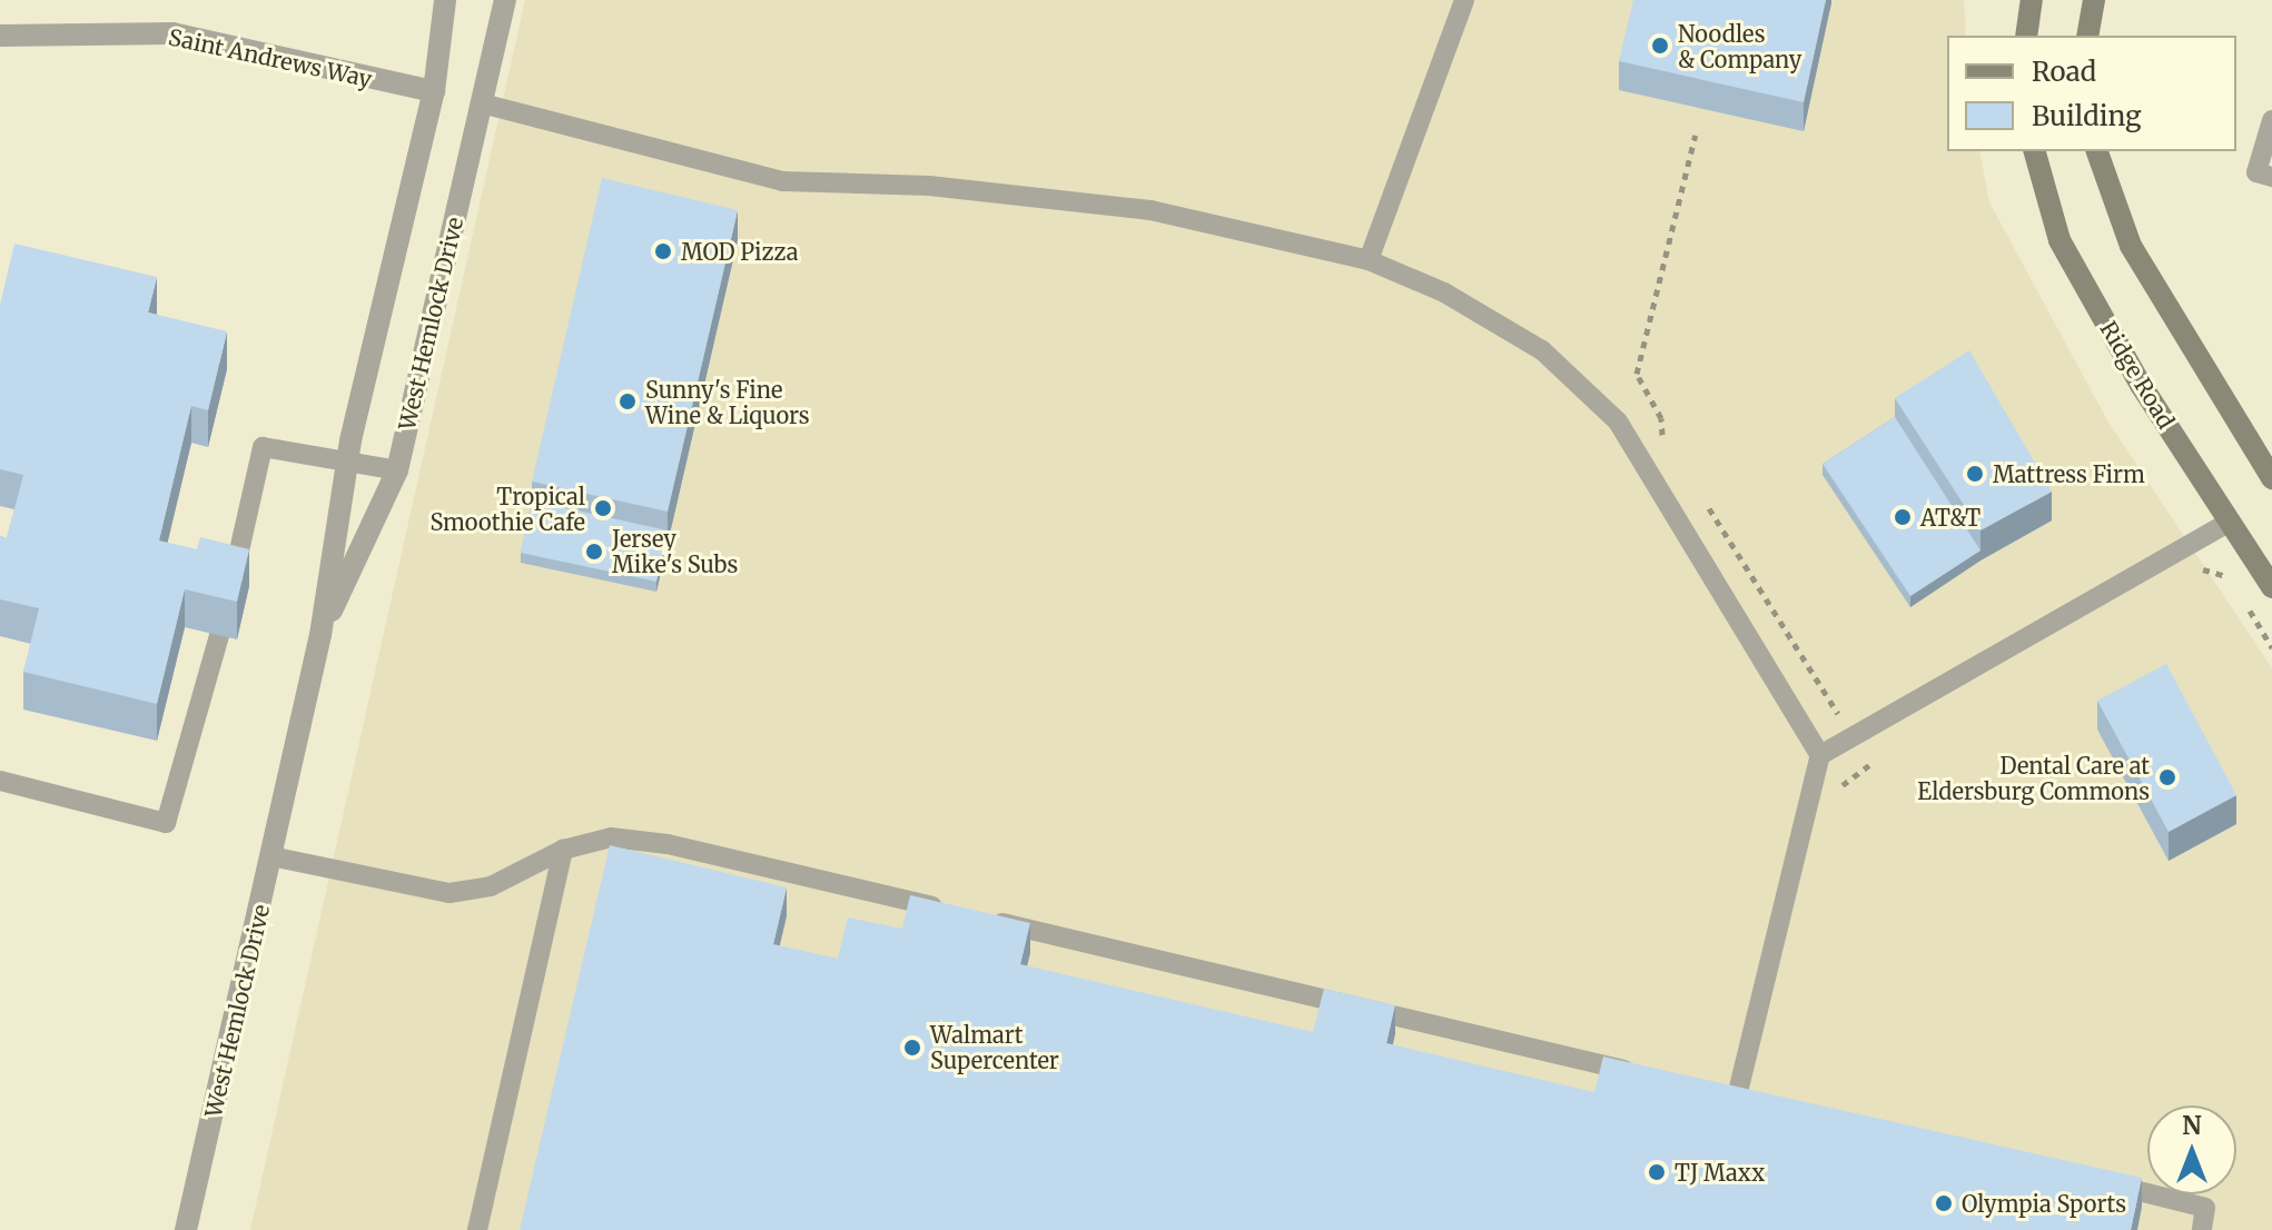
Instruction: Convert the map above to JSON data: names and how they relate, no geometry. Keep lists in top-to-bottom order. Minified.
{"streets":{"street":["Saint Andrews Way","West Hemlock Drive","Ridge Road"]},"crossings":[["Saint Andrews Way","West Hemlock Drive"]],"places":["Noodles & Company","MOD Pizza","Sunny's Fine Wine & Liquors","Mattress Firm","Tropical Smoothie Cafe","AT&T","Jersey Mike's Subs","Dental Care at Eldersburg Commons","Walmart Supercenter","TJ Maxx","Olympia Sports"],"legend":["Road","Building"],"north":"top"}
